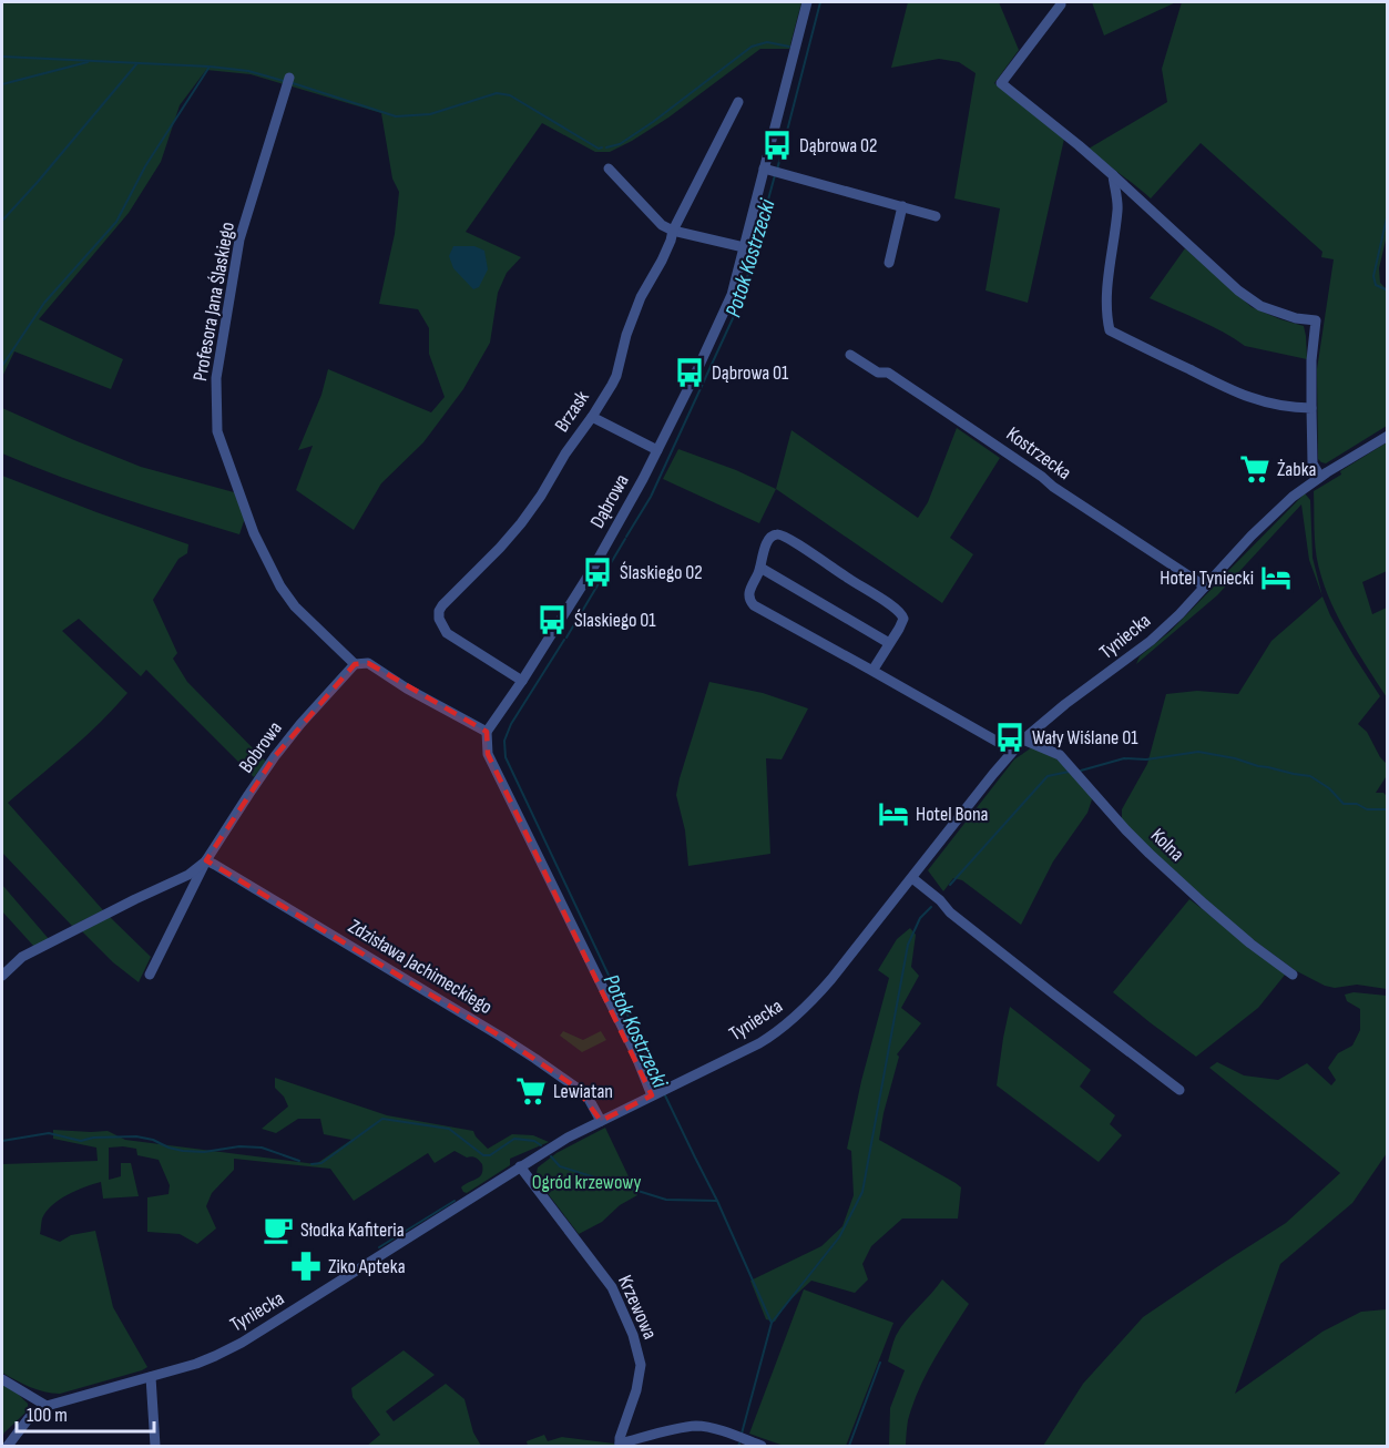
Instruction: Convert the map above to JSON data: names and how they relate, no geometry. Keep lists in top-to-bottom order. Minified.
{"streets":{"street":["Profesora Jana Ślaskiego","Brzask","Kostrzecka","Dąbrowa","Tyniecka","Bobrowa","Kolna","Zdzisława Jachimeckiego","Krzewowa"]},"crossings":[["Profesora Jana Ślaskiego","Dąbrowa"],["Profesora Jana Ślaskiego","Bobrowa"],["Brzask","Dąbrowa"],["Kostrzecka","Tyniecka"],["Tyniecka","Kolna"],["Tyniecka","Zdzisława Jachimeckiego"],["Tyniecka","Krzewowa"],["Bobrowa","Zdzisława Jachimeckiego"]],"water":["Potok Kostrzecki"],"parks":["Ogród krzewowy"],"places":{"bus stop":["Dąbrowa 02","Dąbrowa 01","Ślaskiego 02","Ślaskiego 01","Wały Wiślane 01"],"supermarket":["Żabka","Lewiatan"],"hotel":["Hotel Tyniecki","Hotel Bona"],"cafe":["Słodka Kafiteria"],"pharmacy":["Ziko Apteka"]},"scale_bar":"100 m"}
